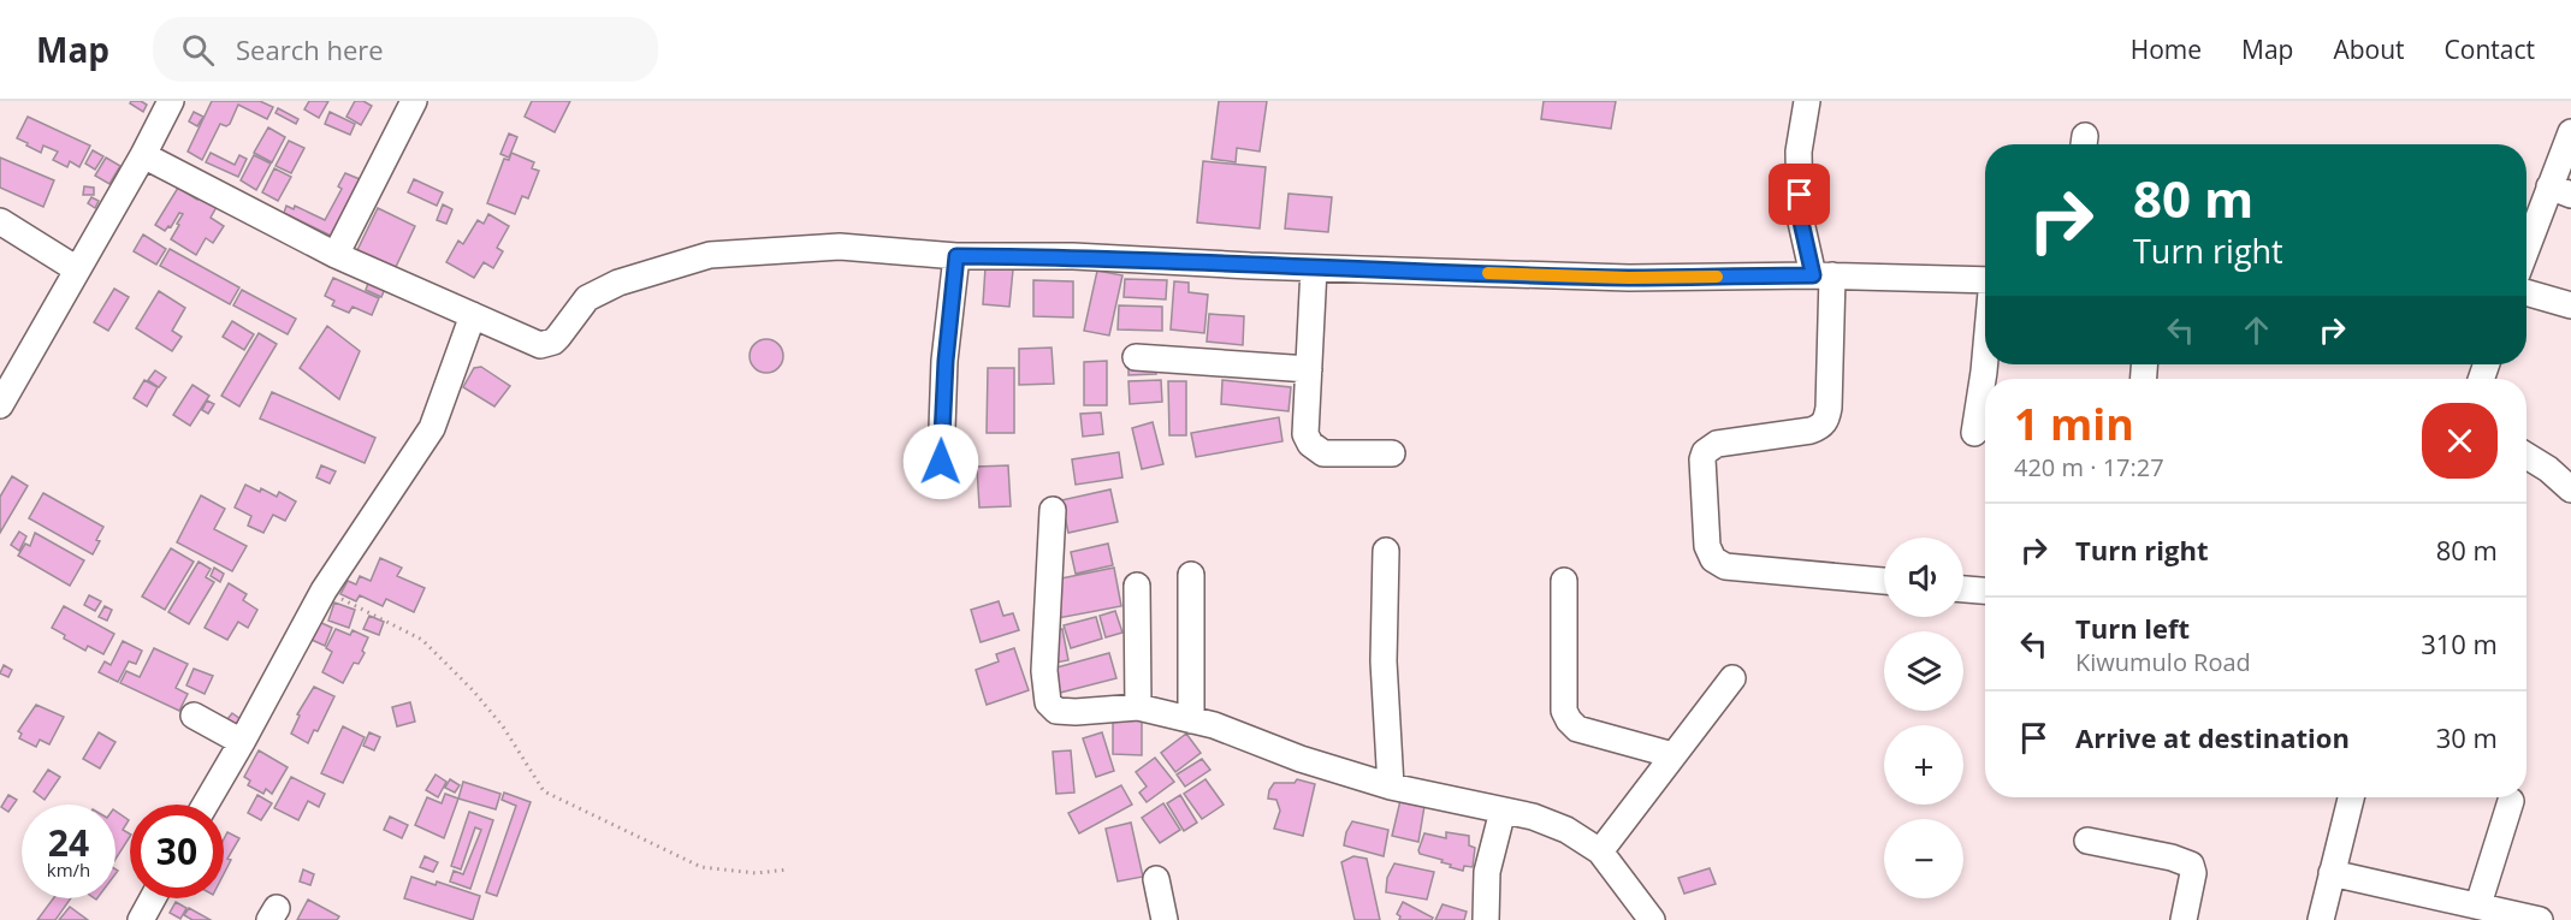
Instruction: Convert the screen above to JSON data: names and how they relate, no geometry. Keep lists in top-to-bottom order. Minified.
{"page":{"header":"Map","search":"Search here","nav":["Home","Map","About","Contact"],"turn":["80 m","Turn right"],"heading":["1 min","420 m · 17:27"],"list":[{"name":"Turn right","value":"80 m"},{"name":"Turn left","note":"Kiwumulo Road","value":"310 m"},{"name":"Arrive at destination","value":"30 m"}],"map_buttons":["+","−"],"speed":"24 km/h","limit":"30"}}
